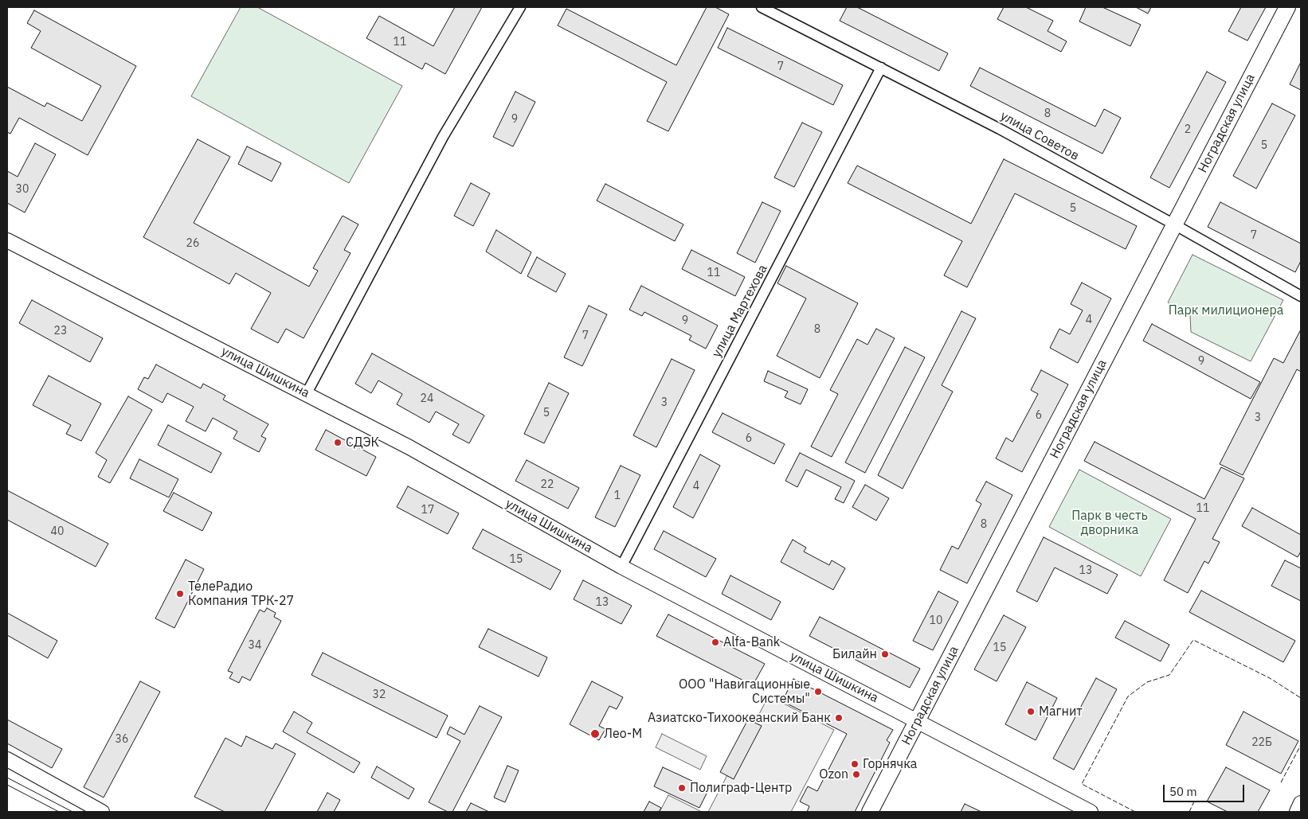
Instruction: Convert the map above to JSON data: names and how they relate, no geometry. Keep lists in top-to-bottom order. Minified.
{"streets":{"main road":["Ноградская улица","улица Шишкина"],"street":["улица Советов","улица Мартехова"]},"crossings":[["Ноградская улица","улица Советов"],["Ноградская улица","улица Шишкина"],["улица Советов","улица Мартехова"],["улица Мартехова","улица Шишкина"]],"parks":["Парк милиционера","Парк в честь дворника"],"places":["СДЭК","ТелеРадио Компания ТРК-27","Alfa-Bank","Билайн","ООО \"Навигационные Системы\"","Магнит","Азиатско-Тихоокеанский Банк","Лео-М","Горнячка","Ozon","Полиграф-Центр"],"house_numbers":["11","7","8","9","2","5","30","5","7","26","11","4","9","8","23","7","9","24","3","5","6","3","6","22","4","1","11","17","8","40","15","13","13","10","34","15","32","36","22Б"],"scale_bar":"50 m"}
